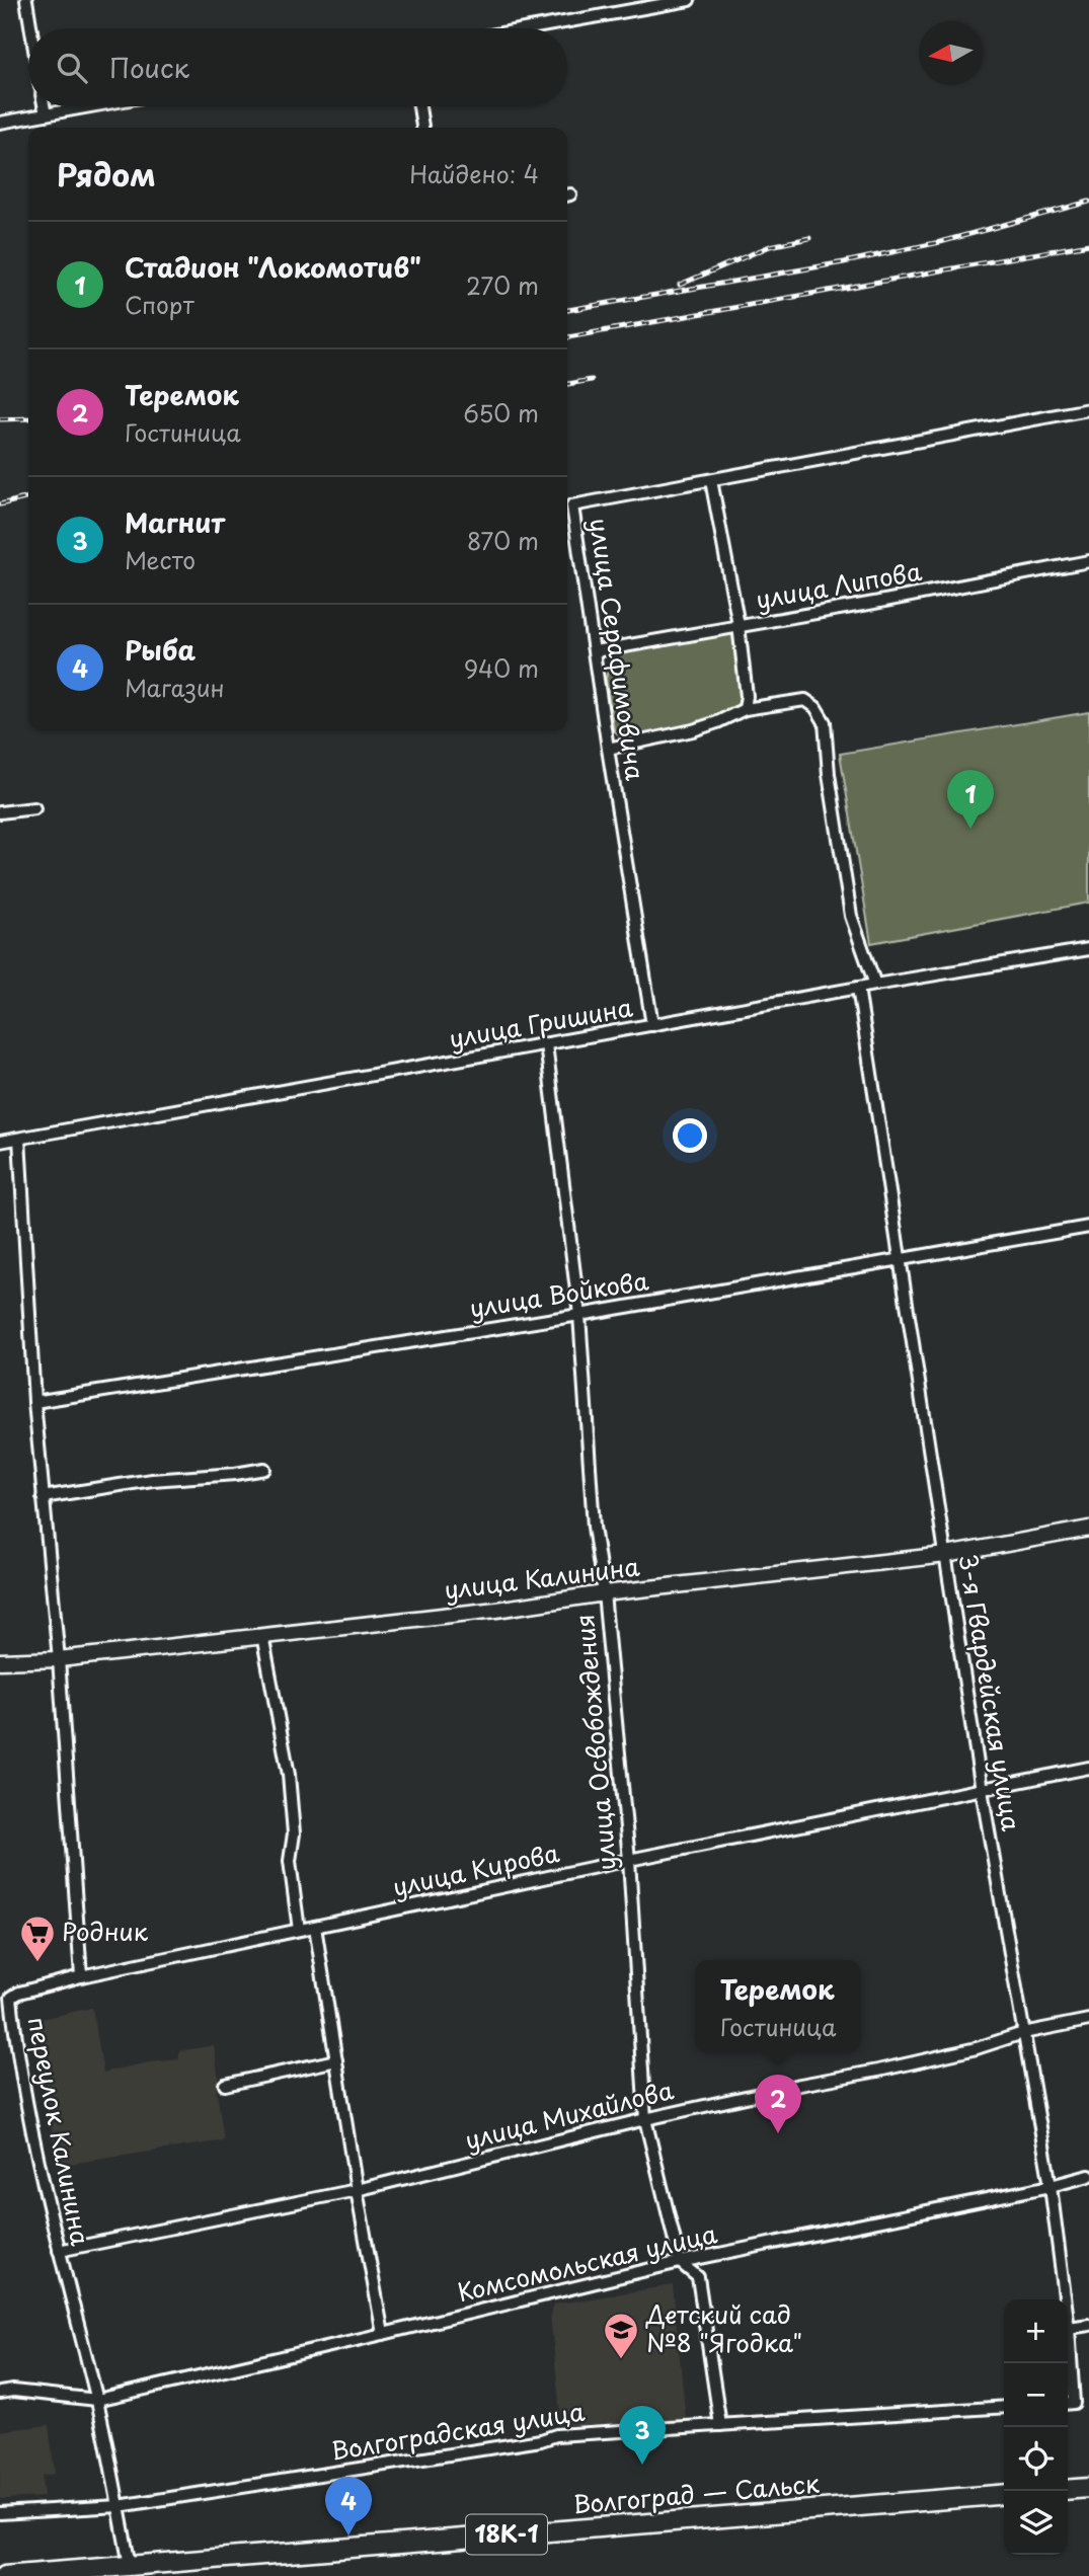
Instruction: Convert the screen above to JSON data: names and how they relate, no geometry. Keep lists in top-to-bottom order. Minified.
{"streets":{"main road":["Волгоград — Сальск","18К-1"],"street":["улица Липова","улица Серафимовича","улица Гришина","улица Войкова","улица Калинина","3-я Гвардейская улица","улица Освобождения","улица Кирова","улица Михайлова","переулок Калинина","Комсомольская улица","Волгоградская улица"]},"crossings":[["улица Липова","улица Серафимовича"],["улица Серафимовича","улица Гришина"],["улица Гришина","3-я Гвардейская улица"],["улица Гришина","улица Освобождения"],["улица Войкова","3-я Гвардейская улица"],["улица Войкова","улица Освобождения"],["улица Калинина","3-я Гвардейская улица"],["улица Калинина","улица Освобождения"],["3-я Гвардейская улица","улица Кирова"],["3-я Гвардейская улица","улица Михайлова"],["3-я Гвардейская улица","Комсомольская улица"],["улица Освобождения","улица Кирова"],["улица Освобождения","улица Михайлова"],["улица Освобождения","Комсомольская улица"],["улица Освобождения","Волгоградская улица"],["улица Кирова","переулок Калинина"],["улица Михайлова","переулок Калинина"],["переулок Калинина","Комсомольская улица"],["переулок Калинина","Волгоградская улица"],["переулок Калинина","Волгоград — Сальск"]],"places":{"supermarket":["Родник"],"school or university":["Детский сад №8 \"Ягодка\""]},"north":"left","page":{"search":"Поиск","heading":["Рядом","Найдено: 4"],"list":[{"mark":"1","name":"Стадион \"Локомотив\"","note":"Спорт","value":"270 m"},{"mark":"2","name":"Теремок","note":"Гостиница","value":"650 m"},{"mark":"3","name":"Магнит","note":"Место","value":"870 m"},{"mark":"4","name":"Рыба","note":"Магазин","value":"940 m"}],"pins":["1","2","3","4"],"popup":["Теремок","Гостиница"],"map_buttons":["+","−"]}}
